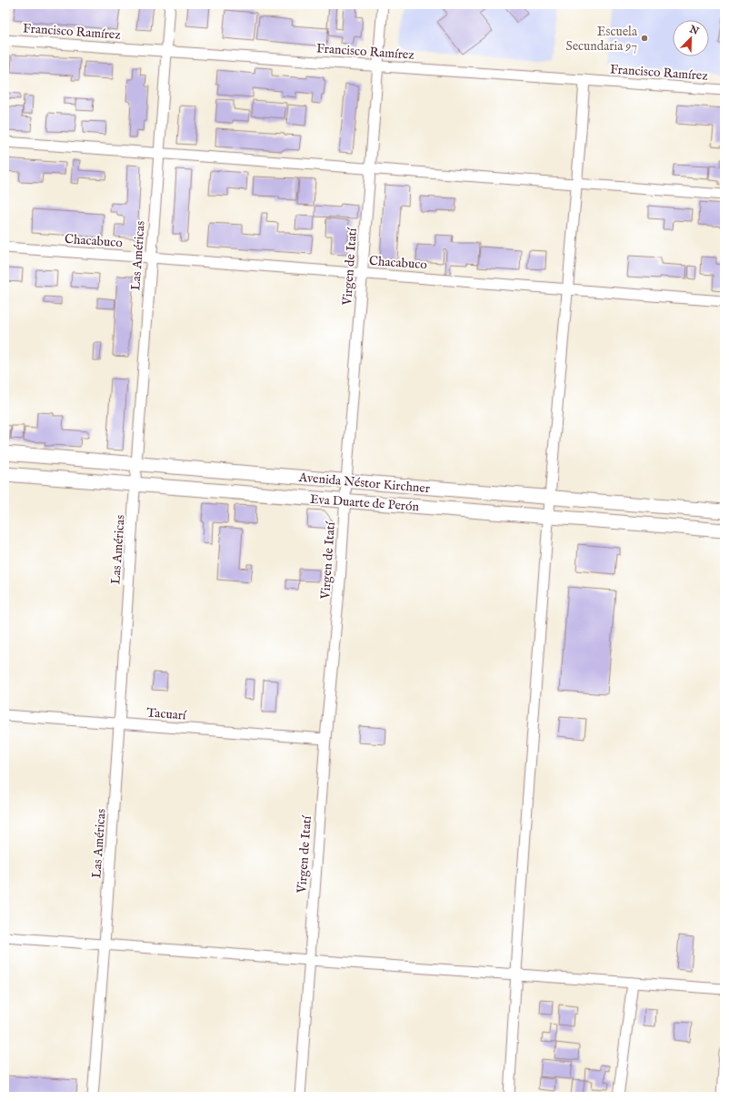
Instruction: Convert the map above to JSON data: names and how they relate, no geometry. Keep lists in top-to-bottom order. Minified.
{"streets":{"street":["Francisco Ramírez","Chacabuco","Las Américas","Virgen de Itatí","Avenida Néstor Kirchner","Eva Duarte de Perón","Tacuarí"]},"crossings":[["Francisco Ramírez","Las Américas"],["Francisco Ramírez","Virgen de Itatí"],["Chacabuco","Las Américas"],["Chacabuco","Virgen de Itatí"],["Las Américas","Avenida Néstor Kirchner"],["Las Américas","Eva Duarte de Perón"],["Las Américas","Tacuarí"],["Virgen de Itatí","Avenida Néstor Kirchner"],["Virgen de Itatí","Eva Duarte de Perón"],["Virgen de Itatí","Tacuarí"]],"places":["Escuela Secundaria 97"],"north":"top right"}
